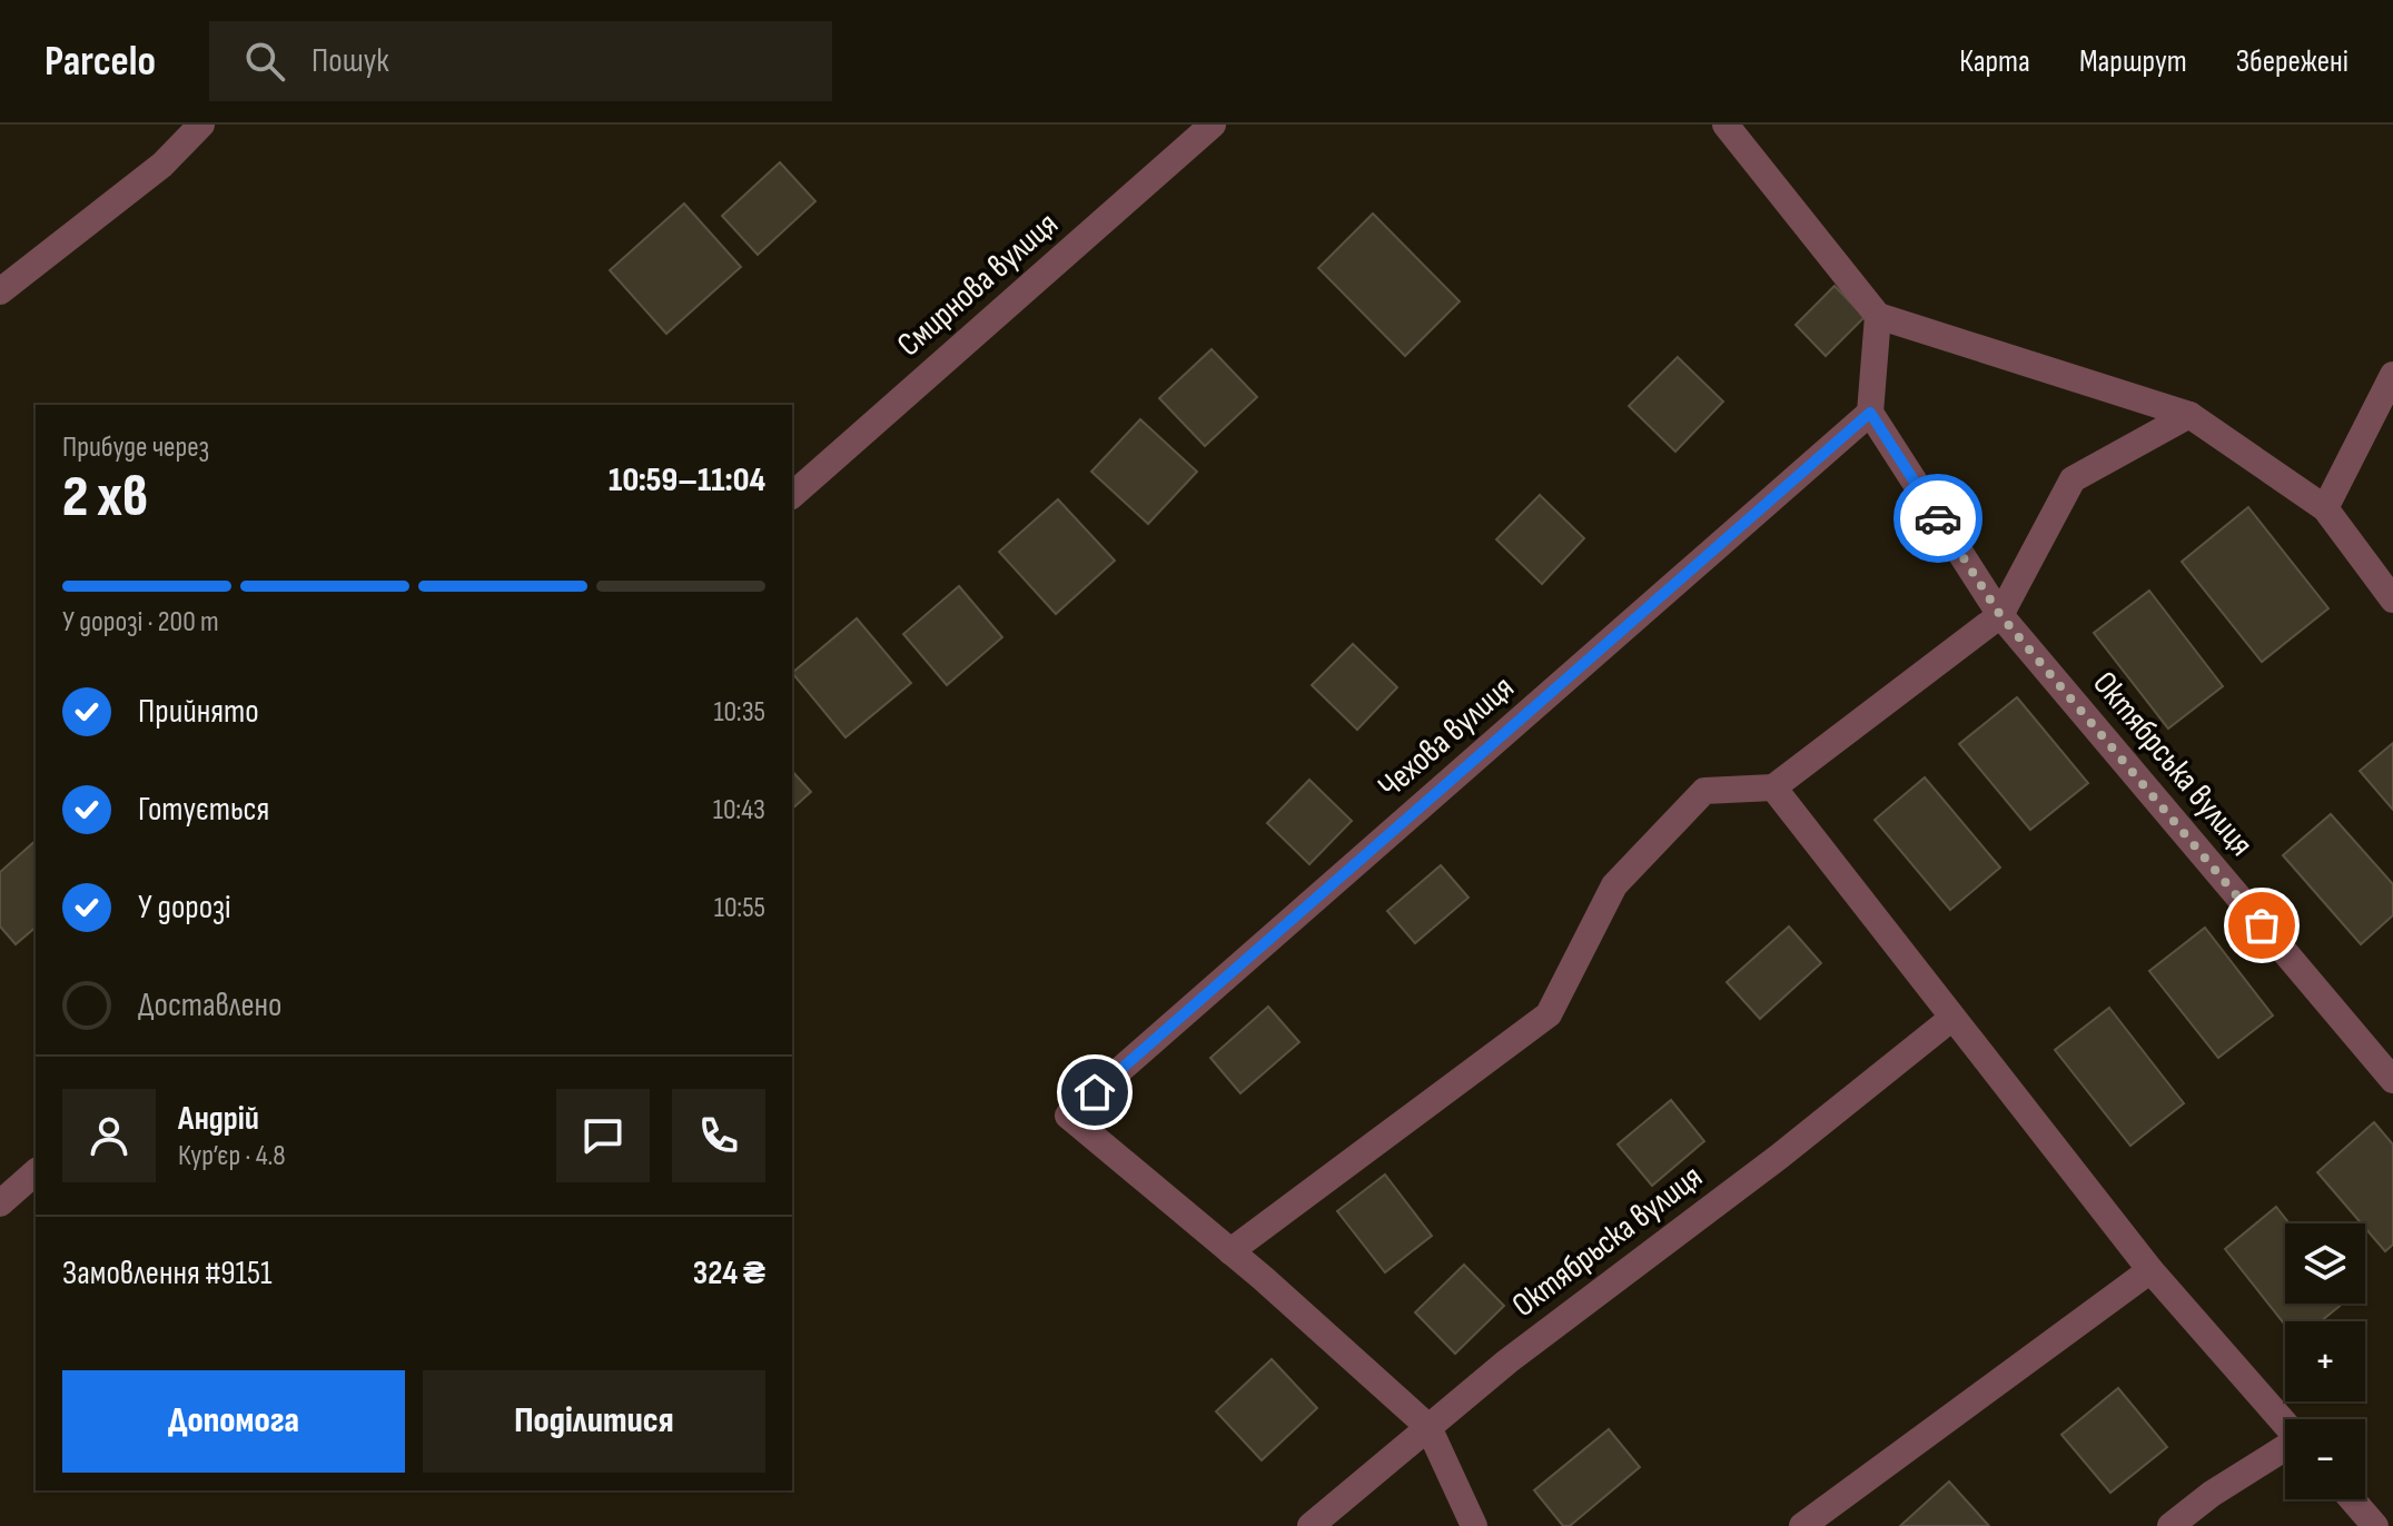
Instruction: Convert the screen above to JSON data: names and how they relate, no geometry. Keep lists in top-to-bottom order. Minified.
{"streets":{"street":["Смирнова вулиця","Чехова вулиця","Октябрська вулиця","Октябрьска вулиця"]},"crossings":[["Чехова вулиця","Октябрська вулиця"]],"page":{"header":"Parcelo","search":"Пошук","nav":["Карта","Маршрут","Збережені"],"heading":["2 хв","Прибуде через","10:59–11:04"],"panel":["Андрій","Кур’єр · 4.8","Замовлення #9151","324 ₴"],"bar":"У дорозі · 200 m","list":[["Прийнято","10:35"],["Готується","10:43"],["У дорозі","10:55"],"Доставлено"],"map_buttons":["+","−"],"buttons":["Допомога","Поділитися"]}}
